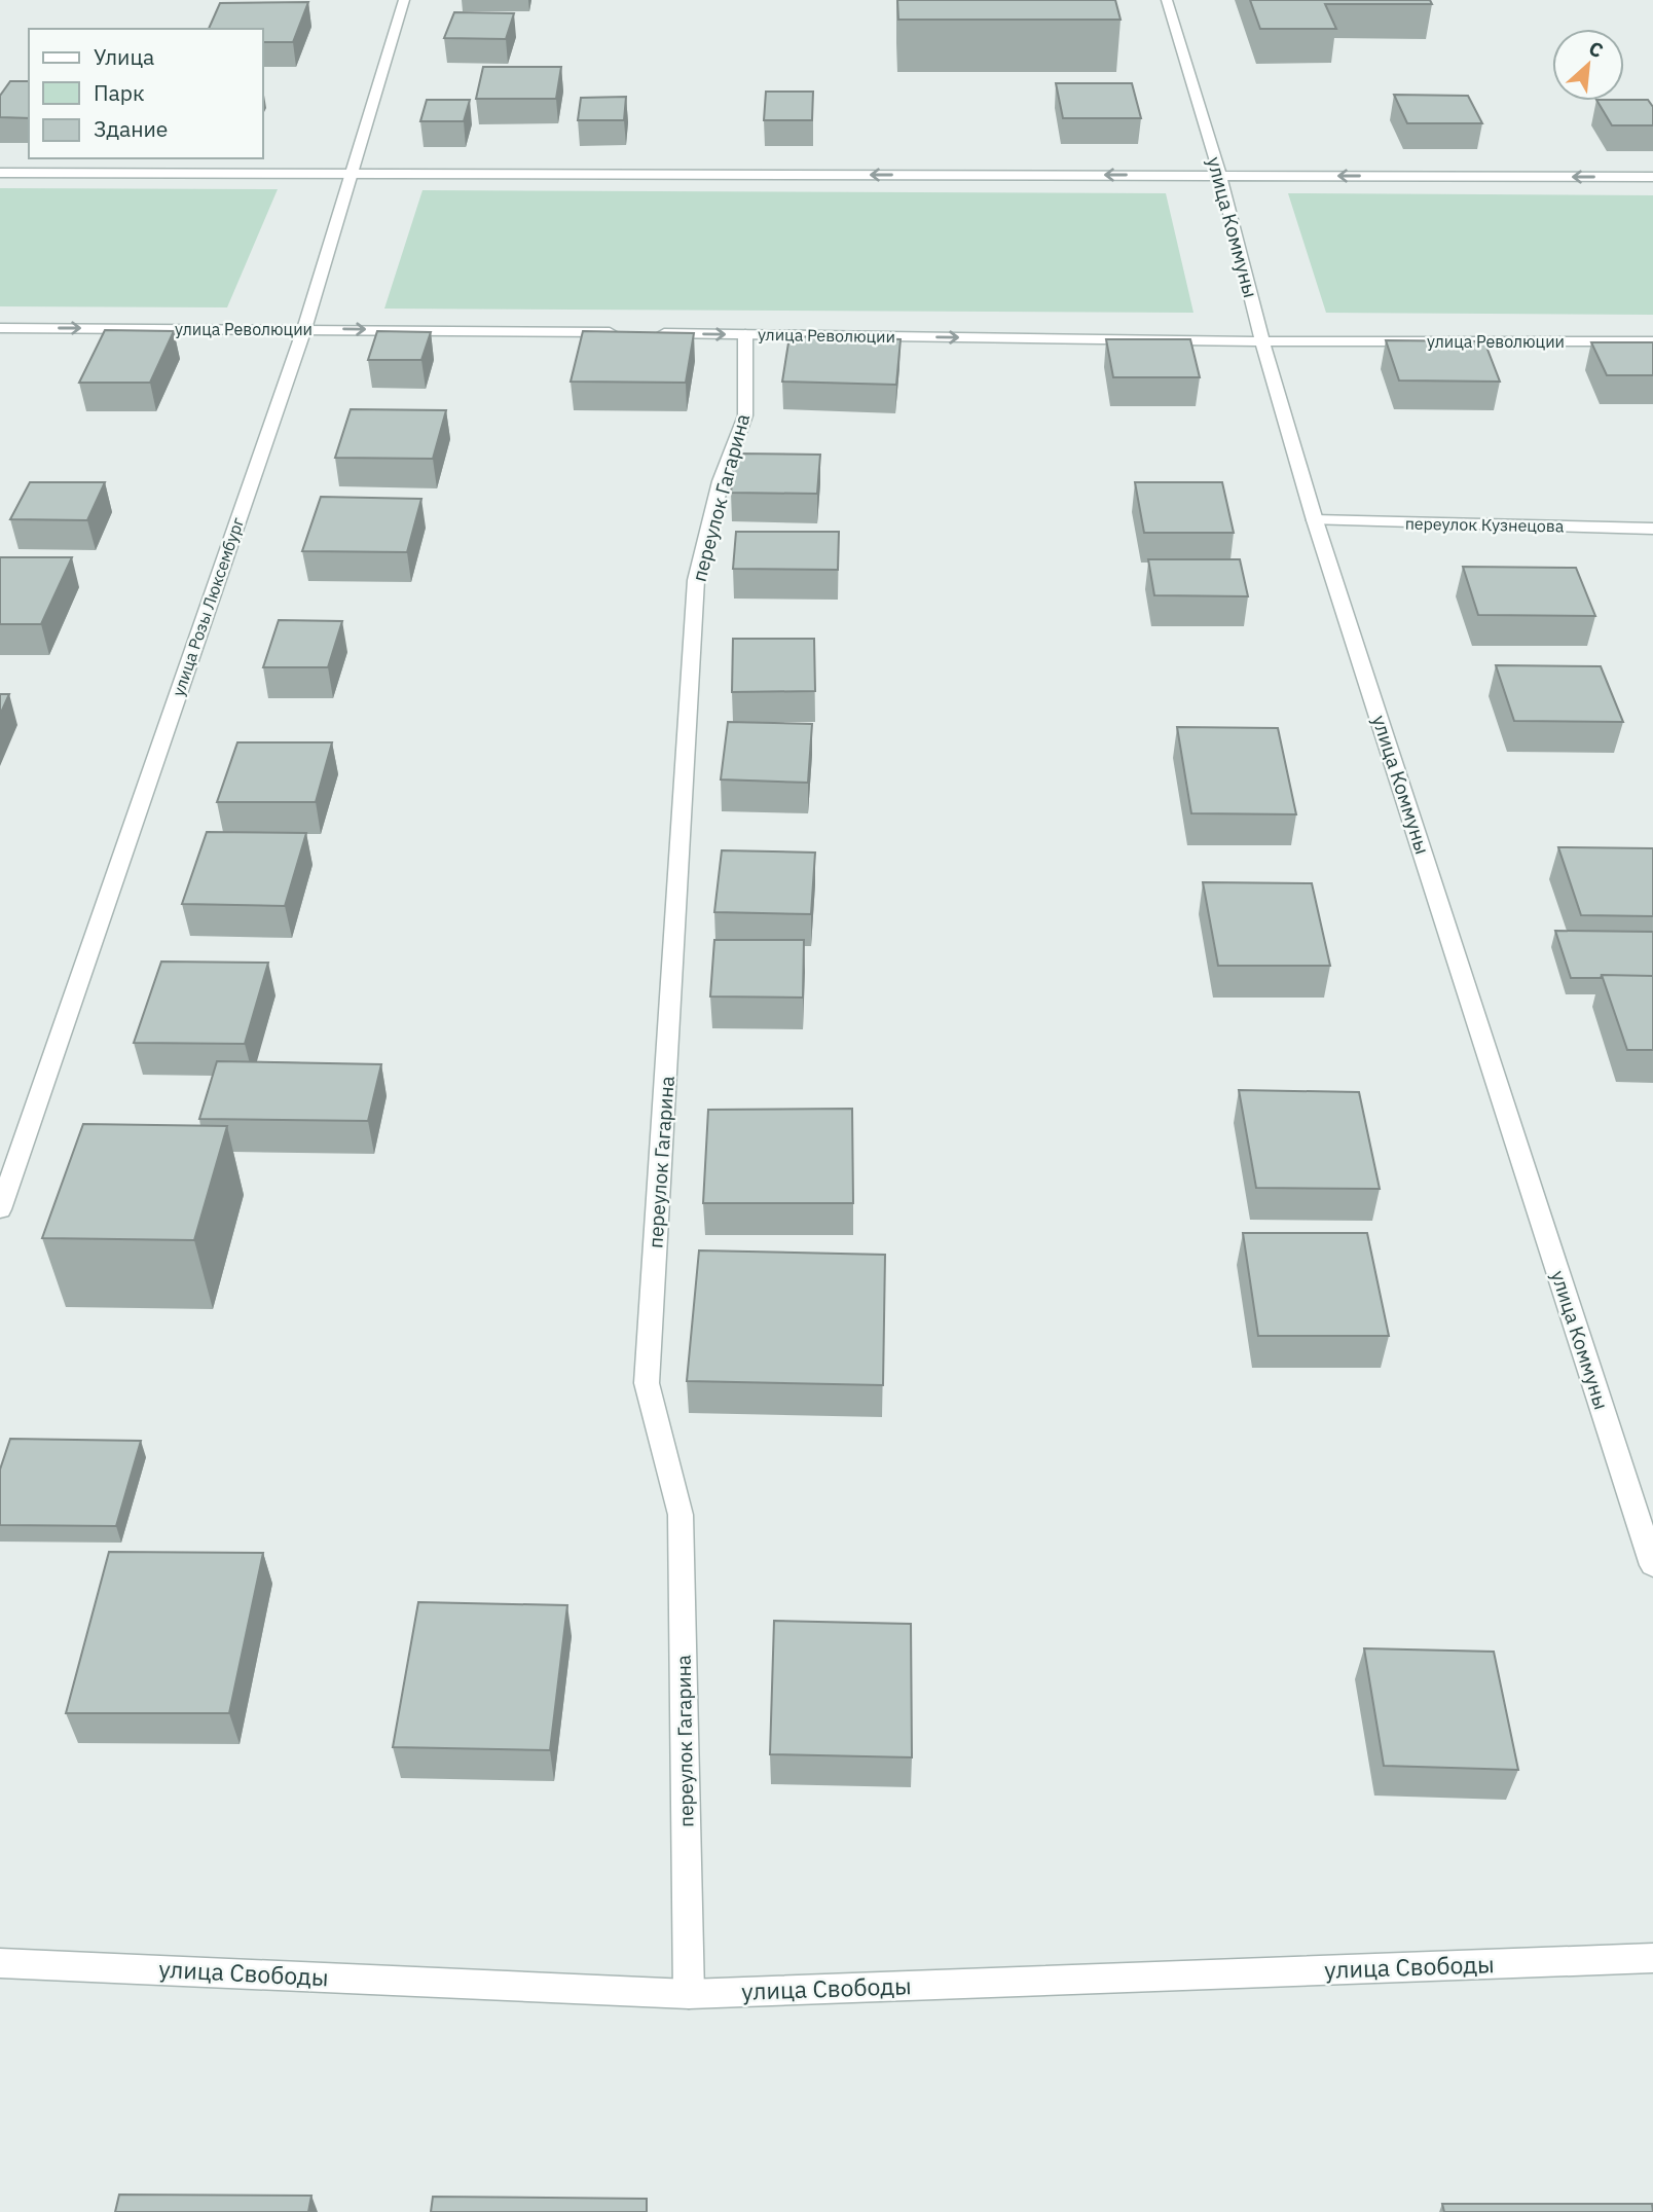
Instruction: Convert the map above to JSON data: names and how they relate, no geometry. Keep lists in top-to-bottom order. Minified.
{"streets":{"street":["улица Коммуны","улица Революции","переулок Гагарина","переулок Кузнецова","улица Розы Люксембург","улица Свободы"]},"crossings":[["улица Коммуны","улица Революции"],["улица Коммуны","переулок Кузнецова"],["улица Революции","переулок Гагарина"],["улица Революции","улица Розы Люксембург"],["переулок Гагарина","улица Свободы"]],"legend":["Улица","Парк","Здание"],"north":"top right"}
